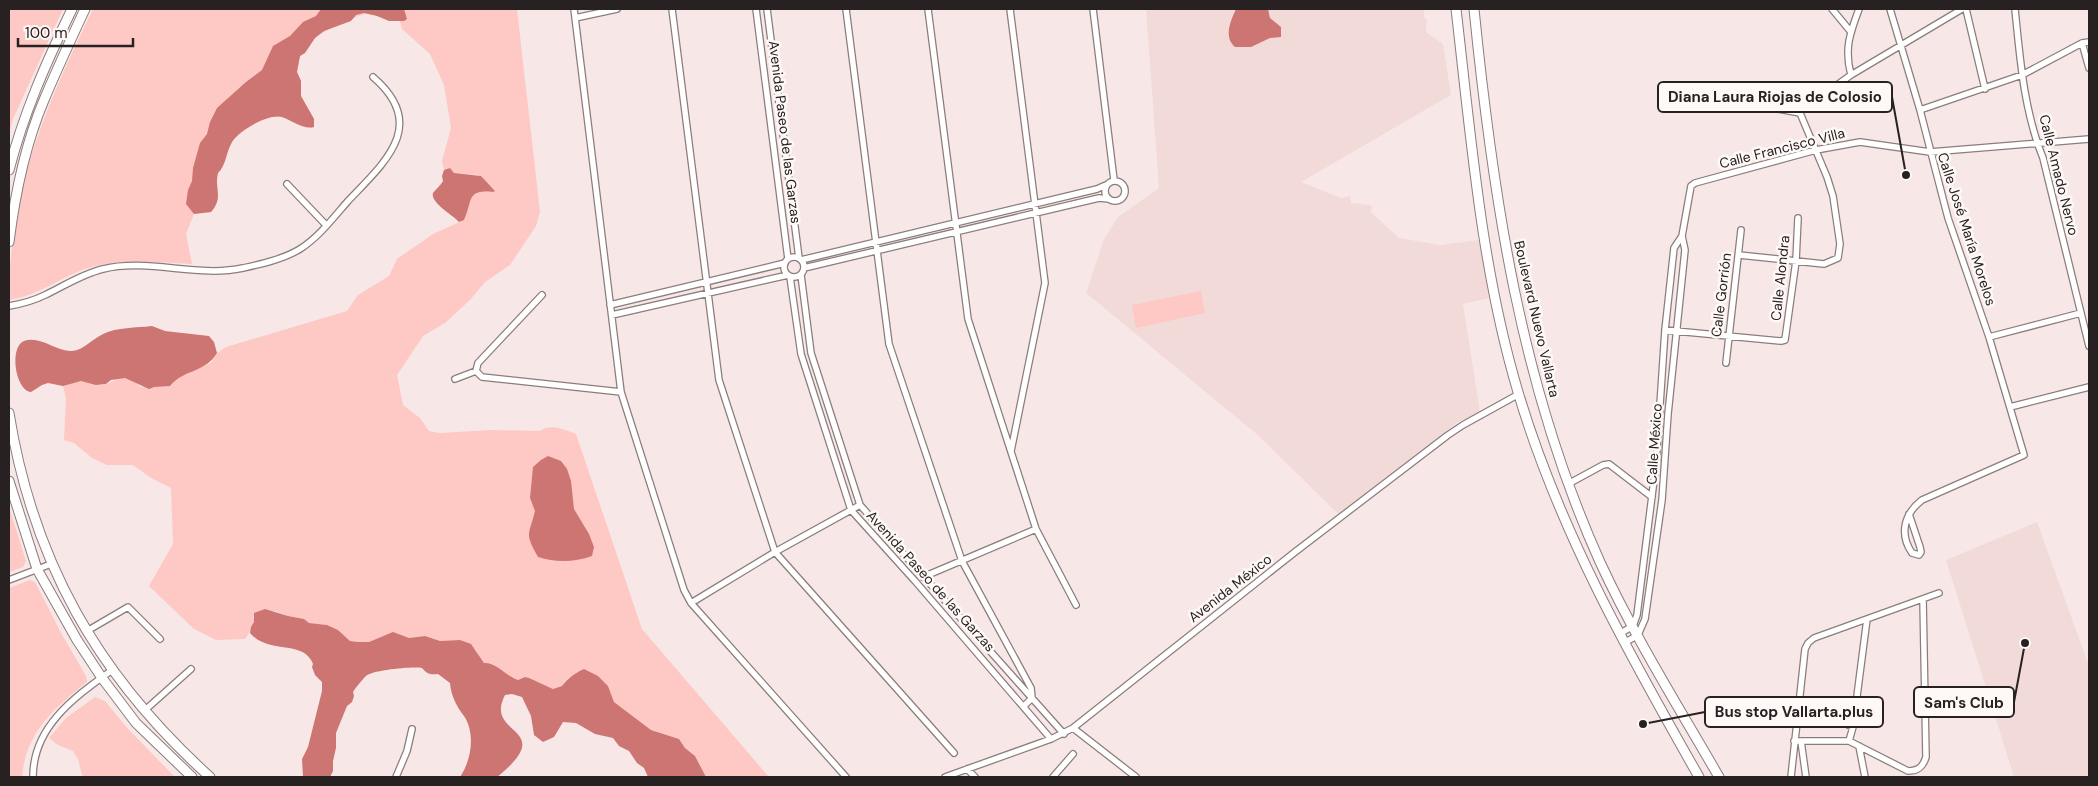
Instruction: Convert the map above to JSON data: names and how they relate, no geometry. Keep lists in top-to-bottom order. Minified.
{"streets":{"main road":["Boulevard Nuevo Vallarta"],"street":["Avenida Paseo de las Garzas","Calle Francisco Villa","Calle Amado Nervo","Calle José María Morelos","Calle Alondra","Calle Gorrión","Calle México","Avenida México"]},"crossings":[["Avenida Paseo de las Garzas","Avenida México"],["Calle Francisco Villa","Calle Amado Nervo"],["Calle Francisco Villa","Calle José María Morelos"],["Calle Francisco Villa","Calle México"],["Calle Alondra","Calle Gorrión"],["Boulevard Nuevo Vallarta","Calle México"]],"places":["Diana Laura Riojas de Colosio","Sam's Club","Bus stop Vallarta.plus"],"scale_bar":"100 m"}
